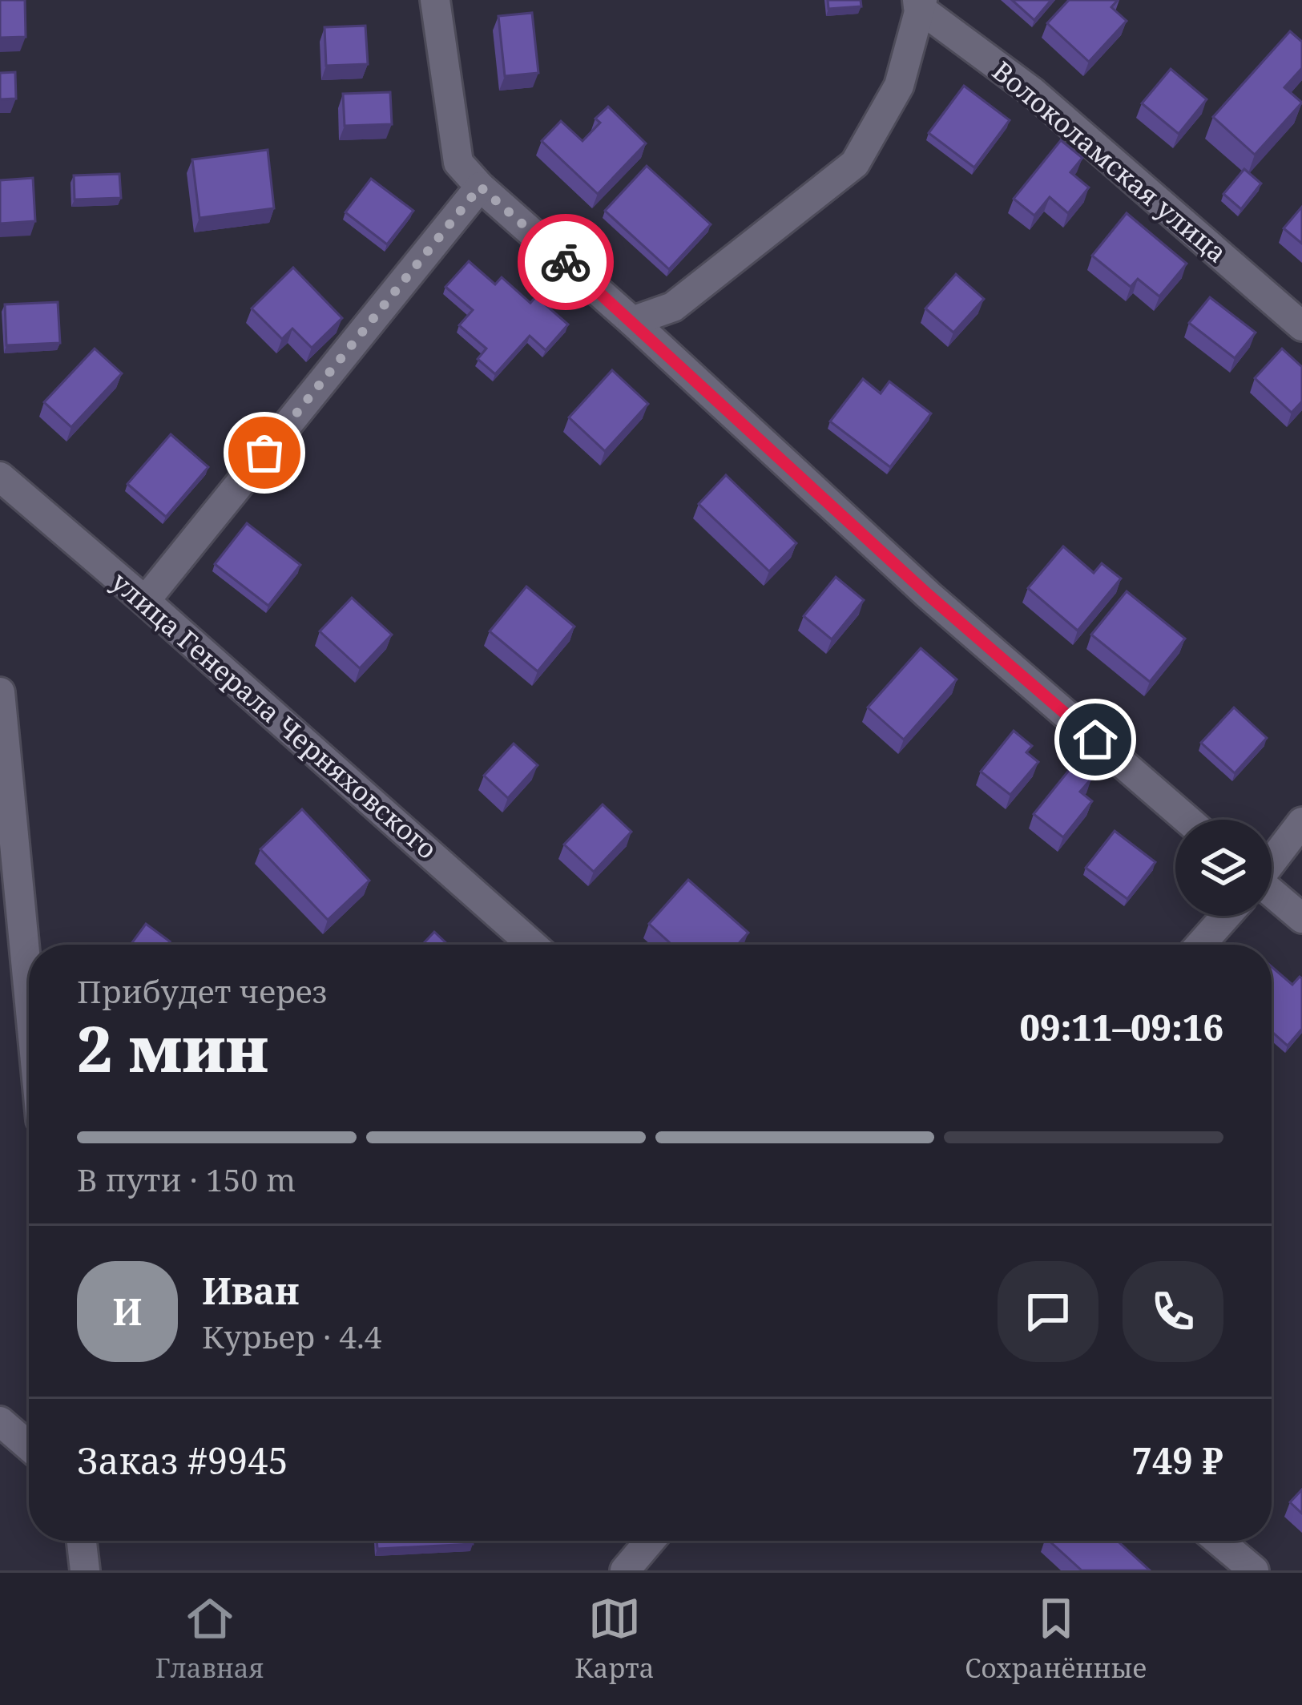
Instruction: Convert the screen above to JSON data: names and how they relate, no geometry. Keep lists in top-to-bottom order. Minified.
{"streets":{"street":["Волоколамская улица","улица Генерала Черняховского"]},"page":{"heading":["2 мин","Прибудет через","09:11–09:16"],"panel":["Иван","Курьер · 4.4","Заказ #9945","749 ₽"],"bar":"В пути · 150 m","round":"И","tabs":["Главная","Карта","Сохранённые"]}}
